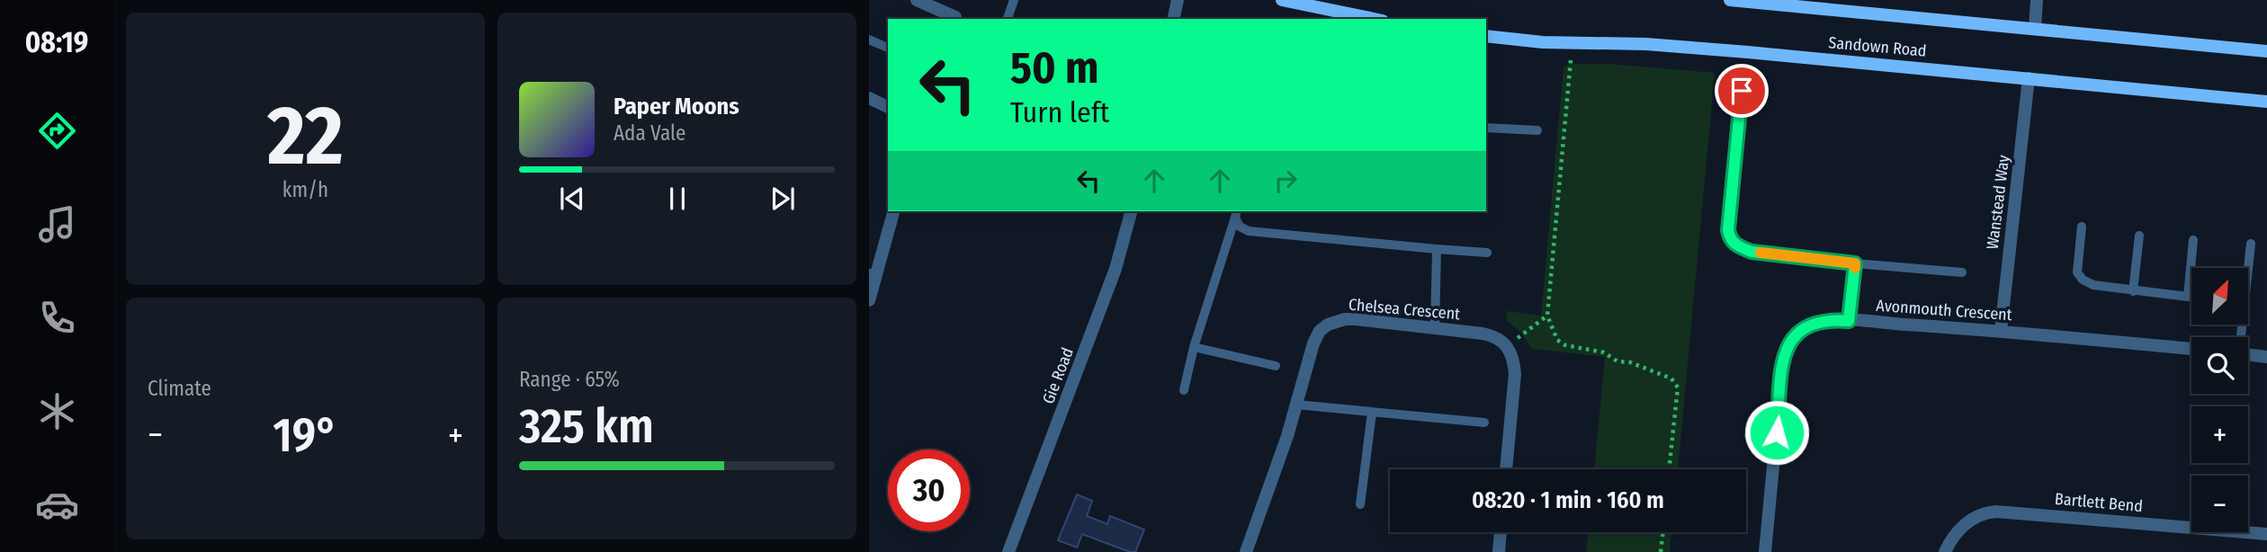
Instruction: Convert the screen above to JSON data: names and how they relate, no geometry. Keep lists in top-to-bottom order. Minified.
{"streets":{"main road":["Sandown Road"],"street":["Wanstead Way","Chelsea Crescent","Avonmouth Crescent","Gie Road","Bartlett Bend"]},"crossings":[["Sandown Road","Wanstead Way"],["Wanstead Way","Avonmouth Crescent"]],"north":"top right","page":{"tabs":"08:19","tile":[["22","km/h"],"Climate",["Range · 65%","325 km"]],"turn":["50 m","Turn left"],"song":["Paper Moons","Ada Vale"],"map_buttons":["+","−"],"heat":["−","19°","+"],"limit":"30","trip":"08:20 · 1 min · 160 m"}}
